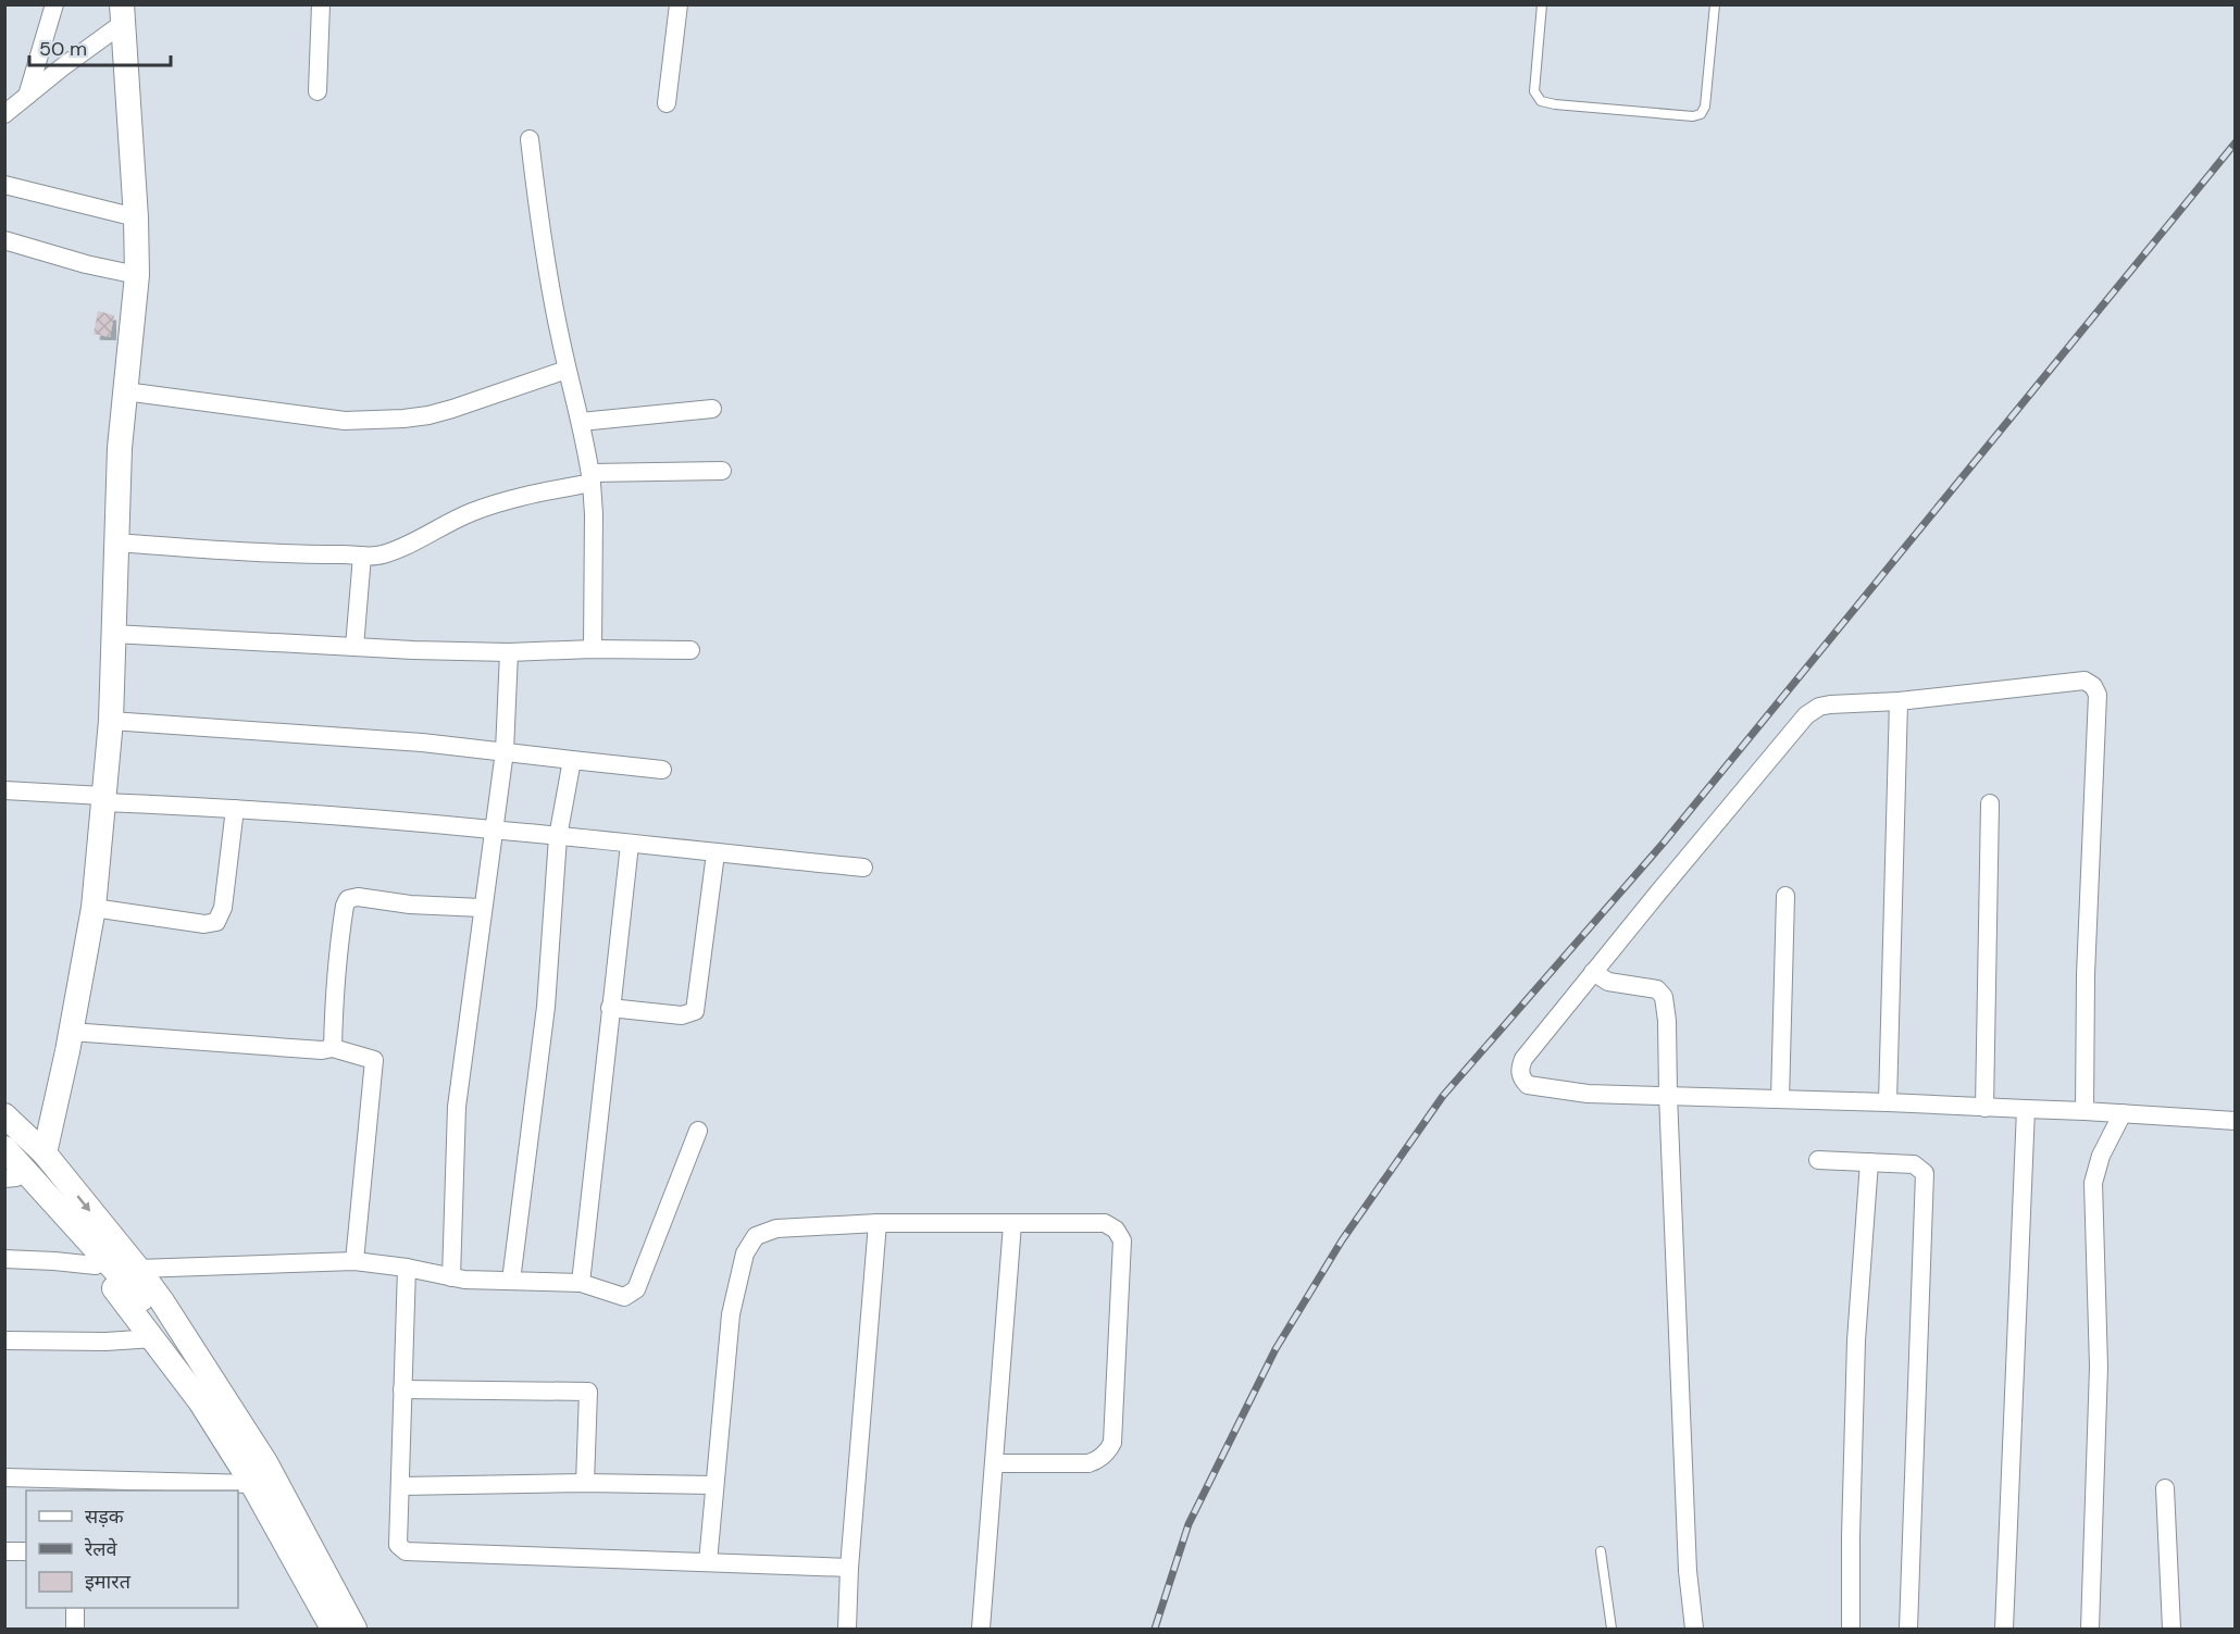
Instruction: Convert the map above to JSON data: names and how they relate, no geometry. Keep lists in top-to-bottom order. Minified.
{"legend":["सड़क","रेलवे","इमारत"],"scale_bar":"50 m"}
